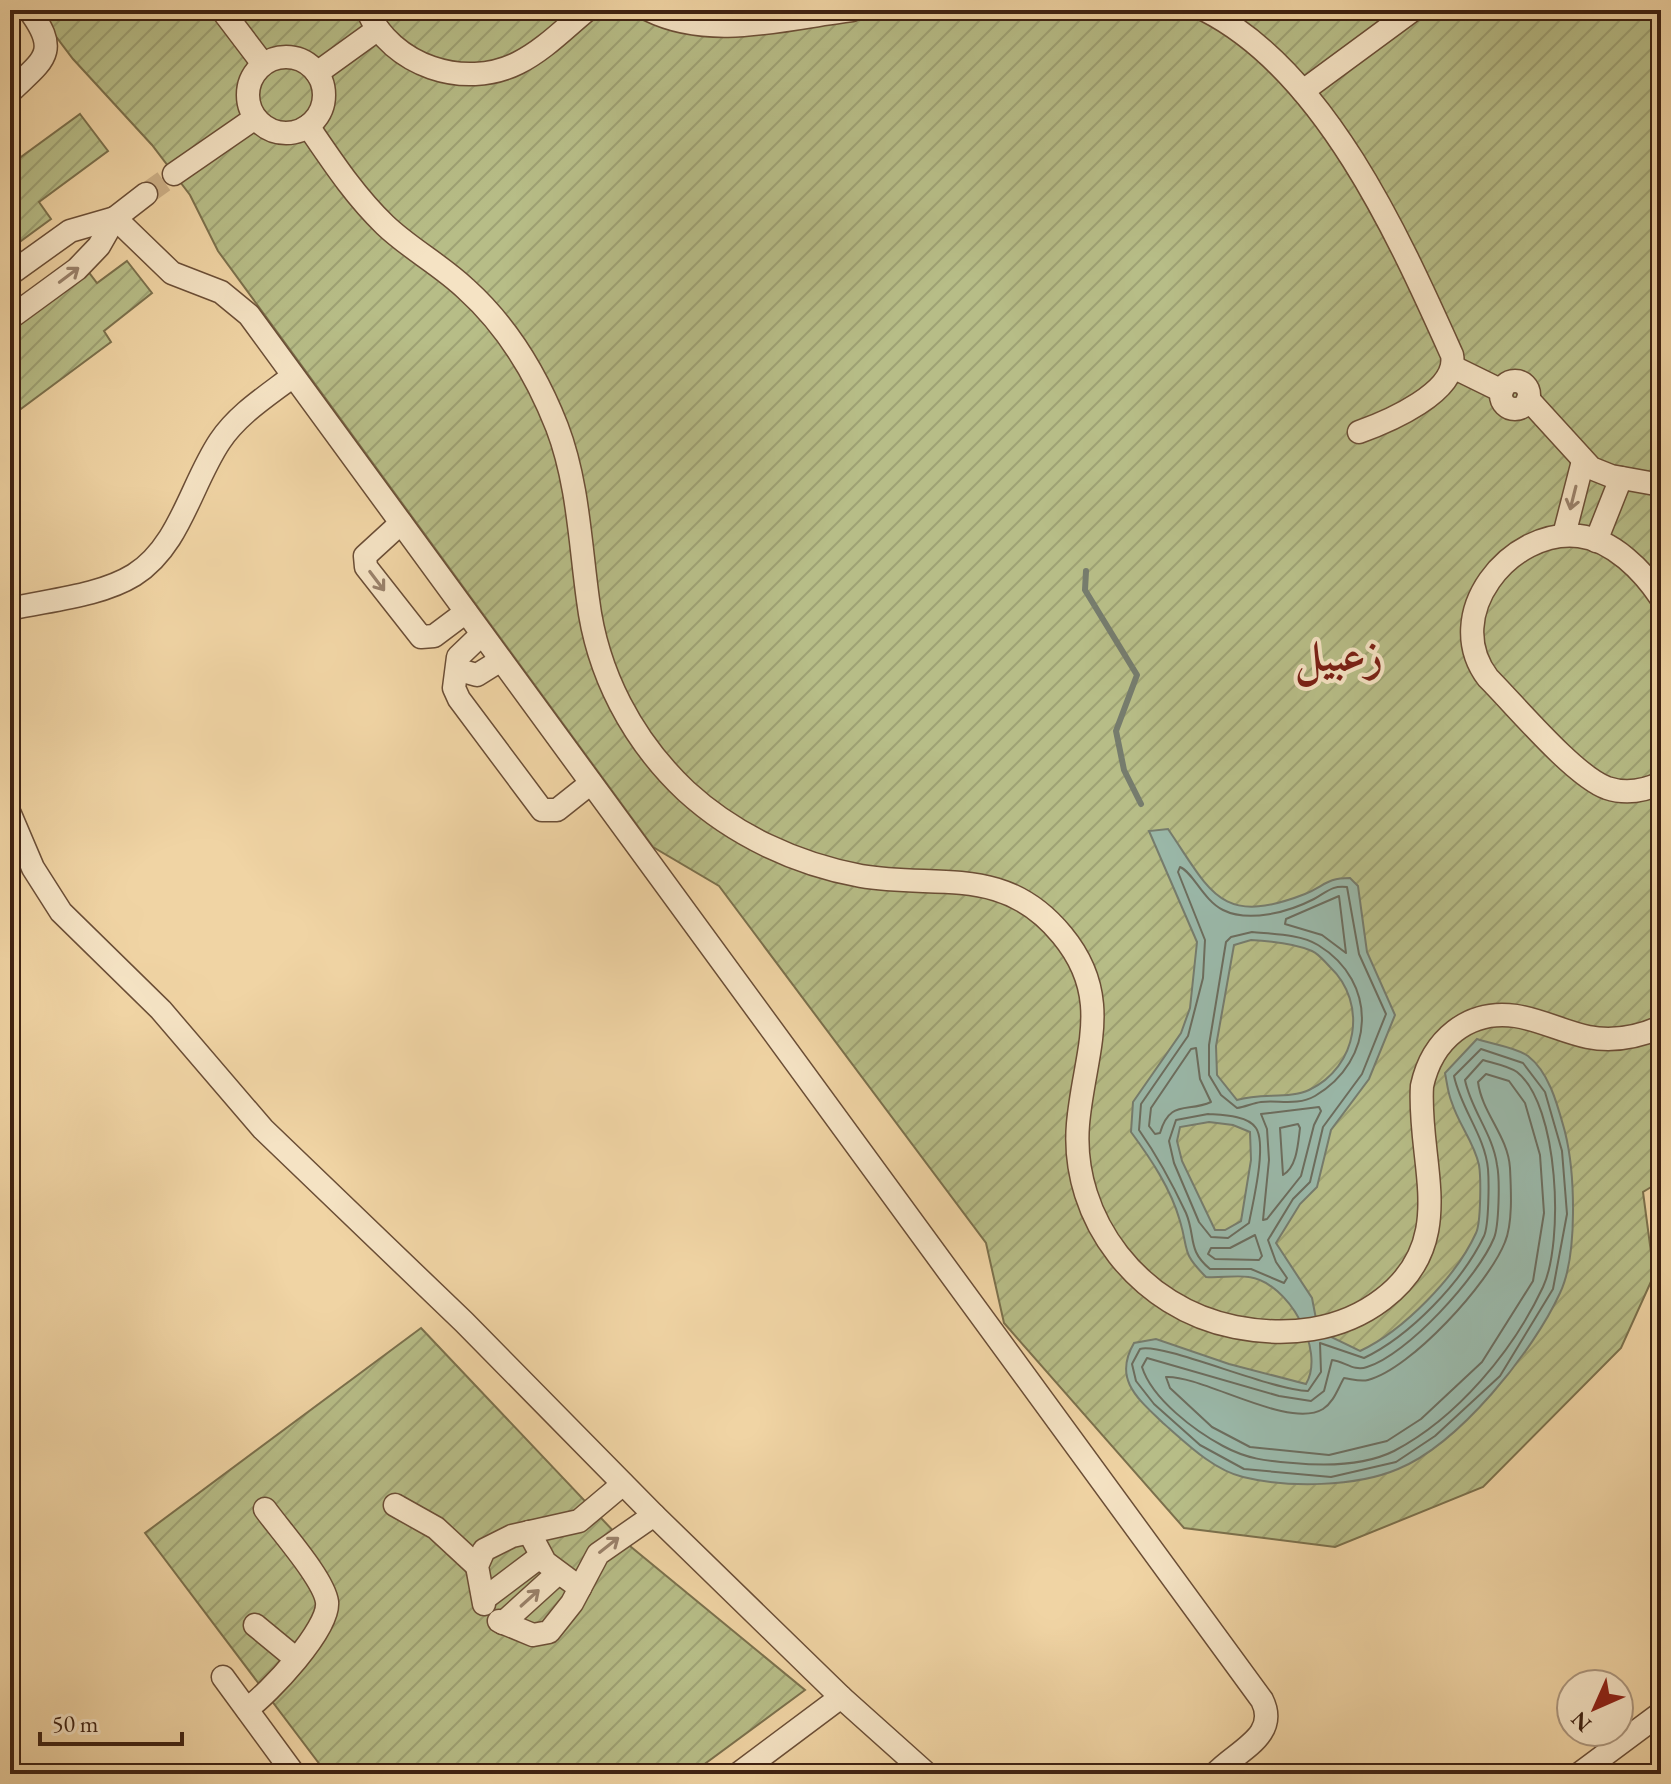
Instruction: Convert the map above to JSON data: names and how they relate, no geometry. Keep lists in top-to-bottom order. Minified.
{"districts":["زعبيل"],"scale_bar":"50 m","north":"bottom left"}
